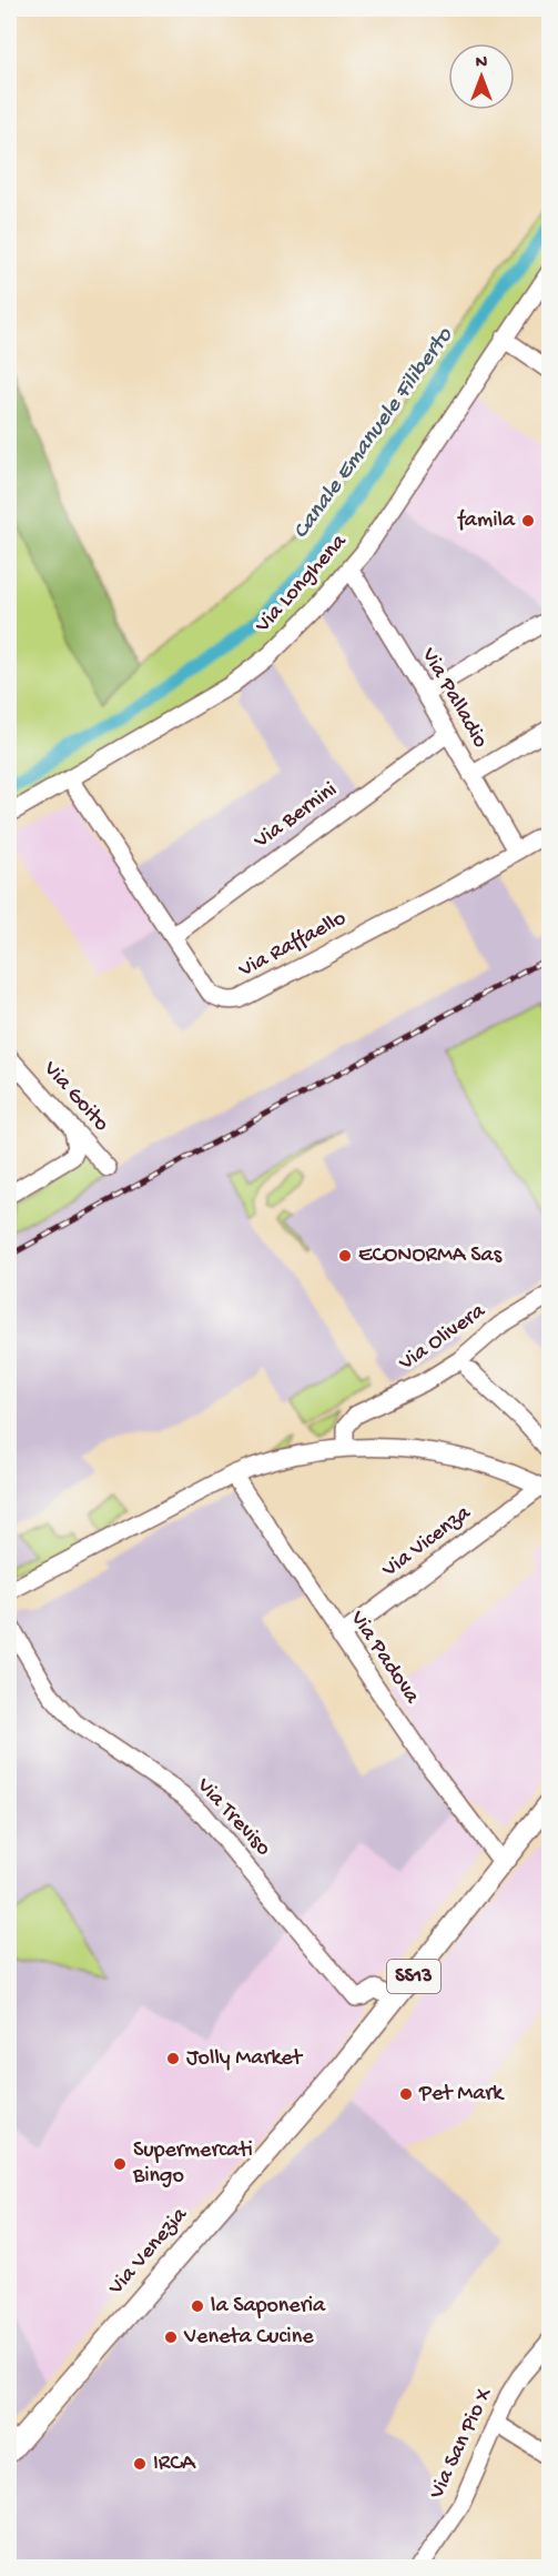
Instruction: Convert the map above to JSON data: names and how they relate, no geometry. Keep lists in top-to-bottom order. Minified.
{"streets":{"main road":["SS13","Via Venezia"],"street":["Via Longhena","Via Palladio","Via Bernini","Via Raffaello","Via Goito","Via Olivera","Via Vicenza","Via Padova","Via Treviso","Via San Pio X"]},"crossings":[["Via Longhena","Via Palladio"],["Via Longhena","Via Raffaello"],["Via Palladio","Via Bernini"],["Via Palladio","Via Raffaello"],["Via Bernini","Via Raffaello"],["Via Vicenza","Via Padova"],["Via Padova","Via Venezia"],["Via Treviso","Via Venezia"]],"water":["Canale Emanuele Filiberto"],"places":["famila","ECONORMA Sas","Jolly Market","Pet Mark","Supermercati Bingo","la Saponeria","Veneta Cucine","IRCA"],"north":"top"}
